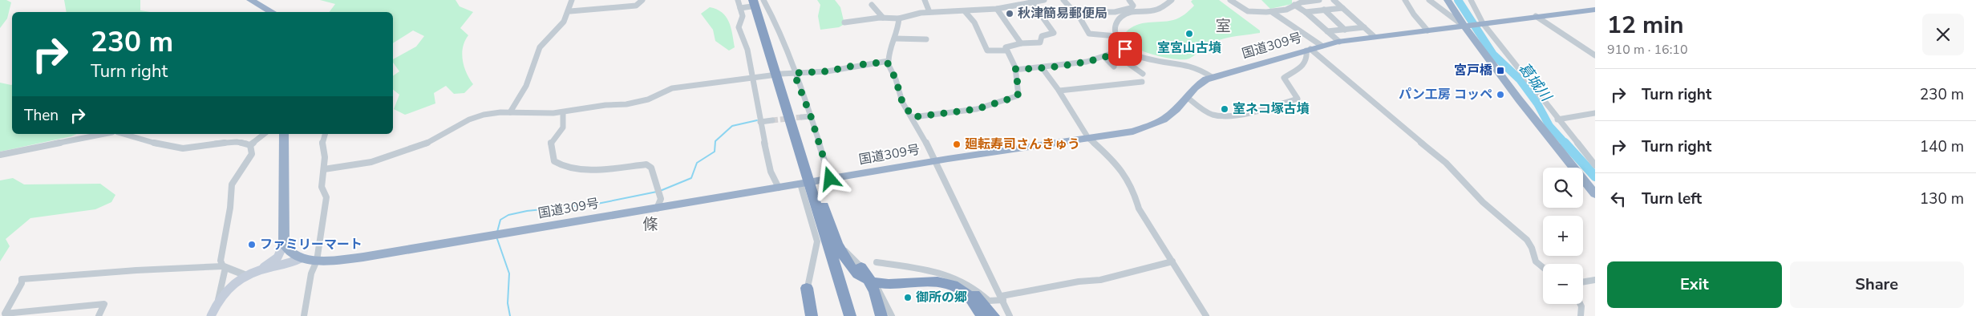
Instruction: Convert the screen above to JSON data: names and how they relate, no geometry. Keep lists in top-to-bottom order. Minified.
{"streets":{"highway":["国道309号"]},"districts":["室","條"],"water":["葛城川"],"places":{"other":["秋津簡易郵便局","室宮山古墳","パン工房 コッペ","室ネコ塚古墳","廻転寿司さんきゅう","ファミリーマート","御所の郷"],"transit":["宮戸橋"]},"page":{"heading":["12 min","910 m · 16:10"],"turn":["230 m","Turn right"],"list":[{"name":"Turn right","value":"230 m"},{"name":"Turn right","value":"140 m"},{"name":"Turn left","value":"130 m"}],"then":"Then","map_buttons":["+","−"],"buttons":["Exit","Share"]}}
